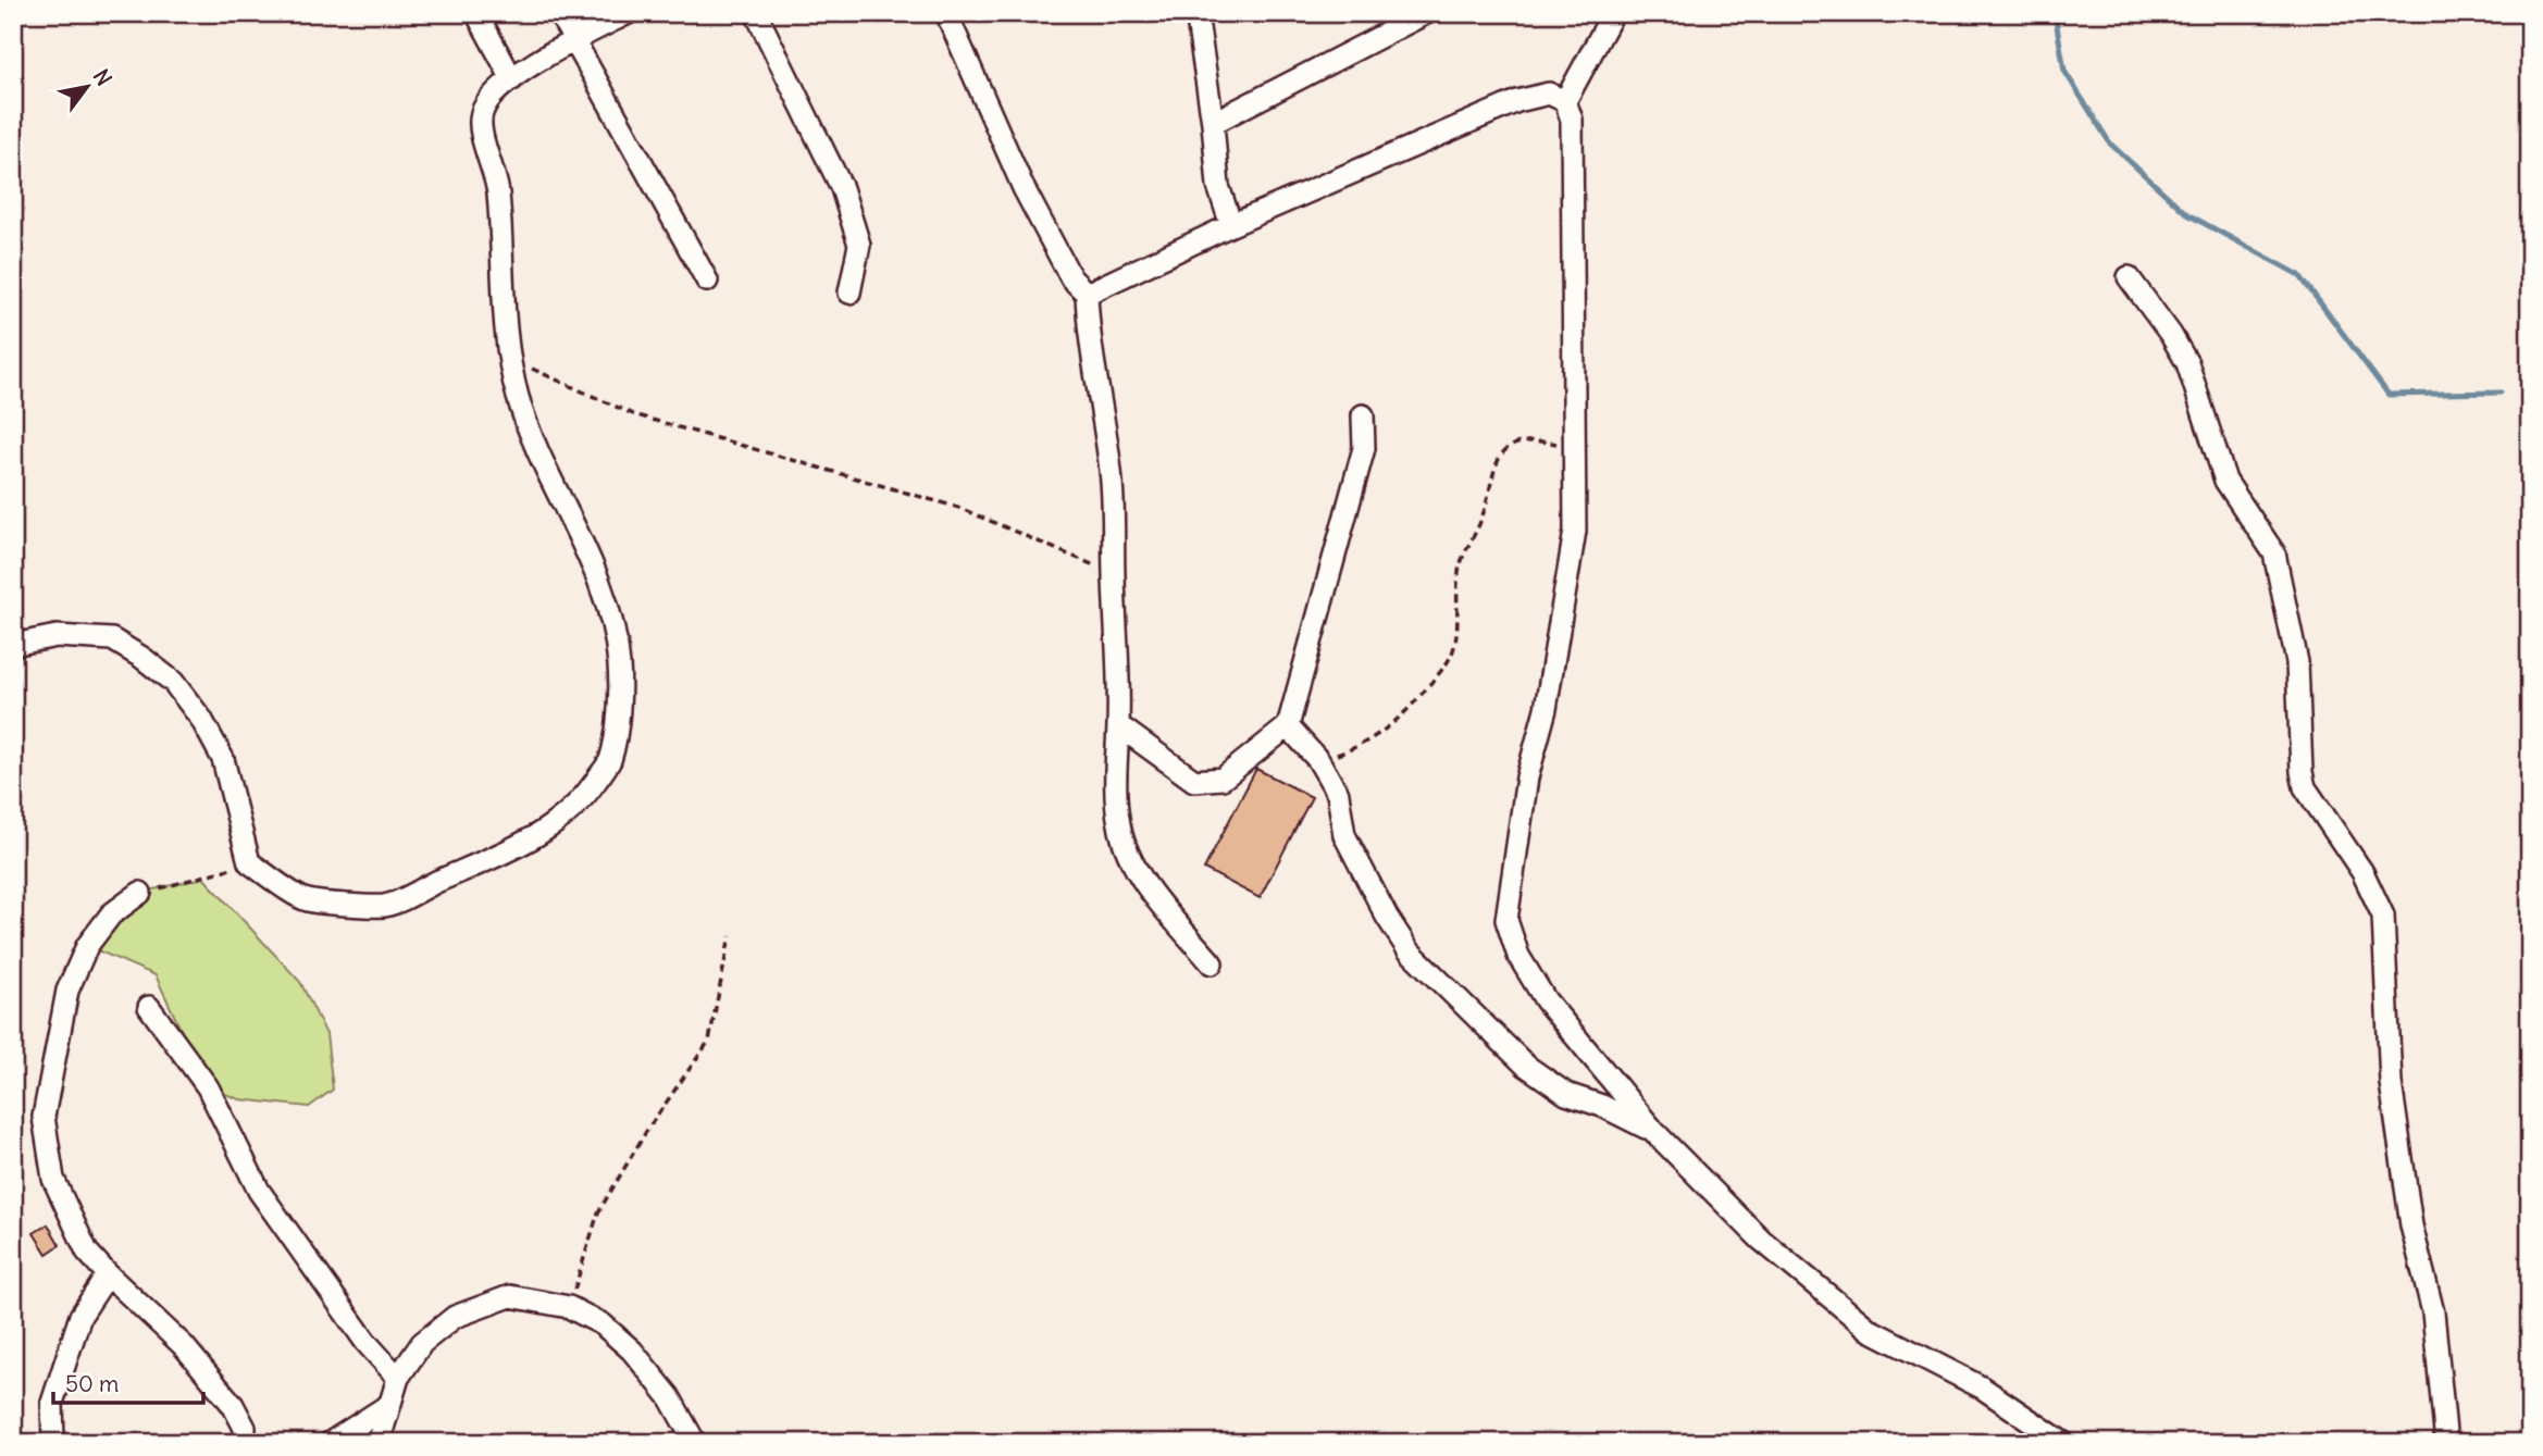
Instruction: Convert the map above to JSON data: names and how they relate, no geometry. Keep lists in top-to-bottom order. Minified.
{"scale_bar":"50 m","north":"top right"}
